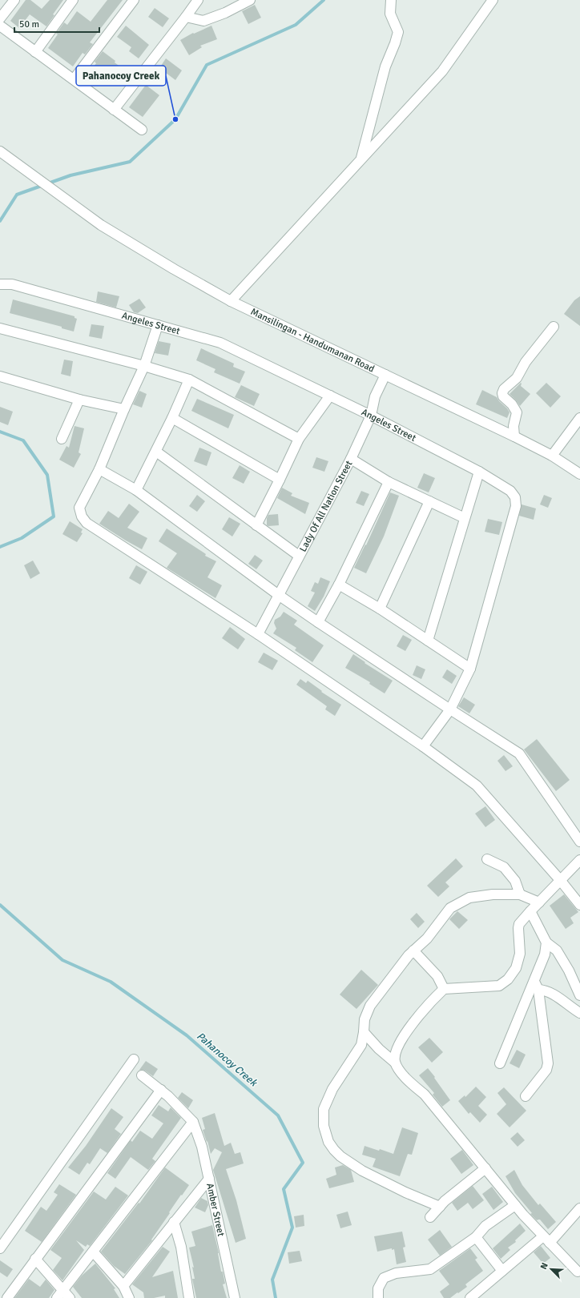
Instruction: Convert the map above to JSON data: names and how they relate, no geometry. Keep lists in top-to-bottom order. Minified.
{"streets":{"street":["Angeles Street","Mansilingan - Handumanan Road","Lady Of All Nation Street","Amber Street"]},"crossings":[["Angeles Street","Lady Of All Nation Street"],["Mansilingan - Handumanan Road","Lady Of All Nation Street"]],"water":["Pahanocoy Creek"],"places":["Pahanocoy Creek"],"scale_bar":"50 m","north":"top left"}
